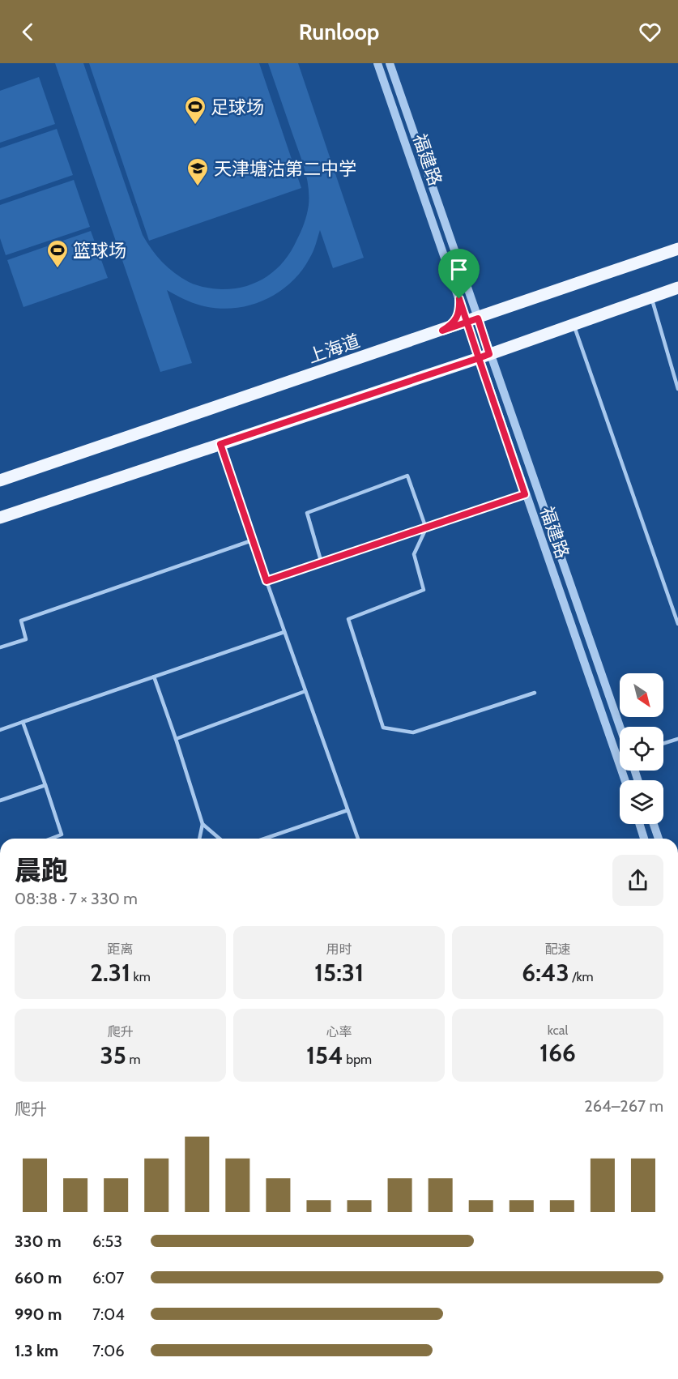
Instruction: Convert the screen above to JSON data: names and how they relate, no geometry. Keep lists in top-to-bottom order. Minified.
{"streets":{"main road":["上海道"],"street":["福建路"]},"crossings":[["福建路","上海道"]],"places":{"sports":["足球场","篮球场"],"school or university":["天津塘沽第二中学"]},"north":"bottom right","page":{"header":"Runloop","heading":["晨跑","08:38 · 7 × 330 m"],"stats":[["距离","2.31 km"],["用时","15:31"],["配速","6:43 /km"],["爬升","35 m"],["心率","154 bpm"],["kcal","166"]],"chart":["爬升","264–267 m"],"list":[{"name":"330 m","note":"6:53"},{"name":"660 m","note":"6:07"},{"name":"990 m","note":"7:04"},{"name":"1.3 km","note":"7:06"}]}}
